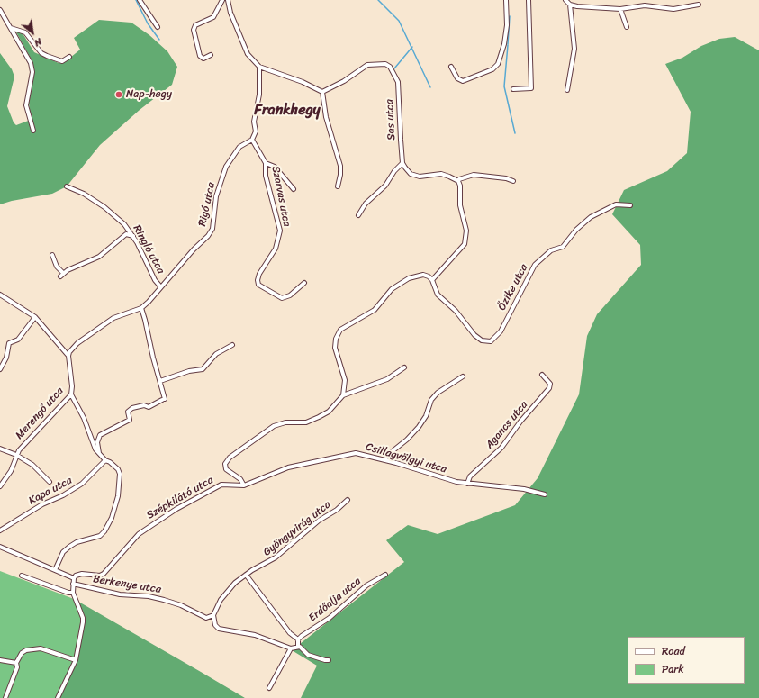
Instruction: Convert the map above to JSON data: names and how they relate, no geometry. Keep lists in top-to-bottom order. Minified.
{"streets":{"street":["Sas utca","Szarvas utca","Rigó utca","Ringló utca","Őzike utca","Merengő utca","Agancs utca","Csillagvölgyi utca","Kapa utca","Szépkilátó utca","Gyöngyvirág utca","Berkenye utca","Erdőalja utca"]},"crossings":[["Szarvas utca","Rigó utca"],["Rigó utca","Ringló utca"],["Agancs utca","Csillagvölgyi utca"],["Csillagvölgyi utca","Szépkilátó utca"],["Gyöngyvirág utca","Berkenye utca"]],"districts":["Frankhegy"],"places":["Nap-hegy"],"legend":["Road","Park"],"north":"bottom right"}
